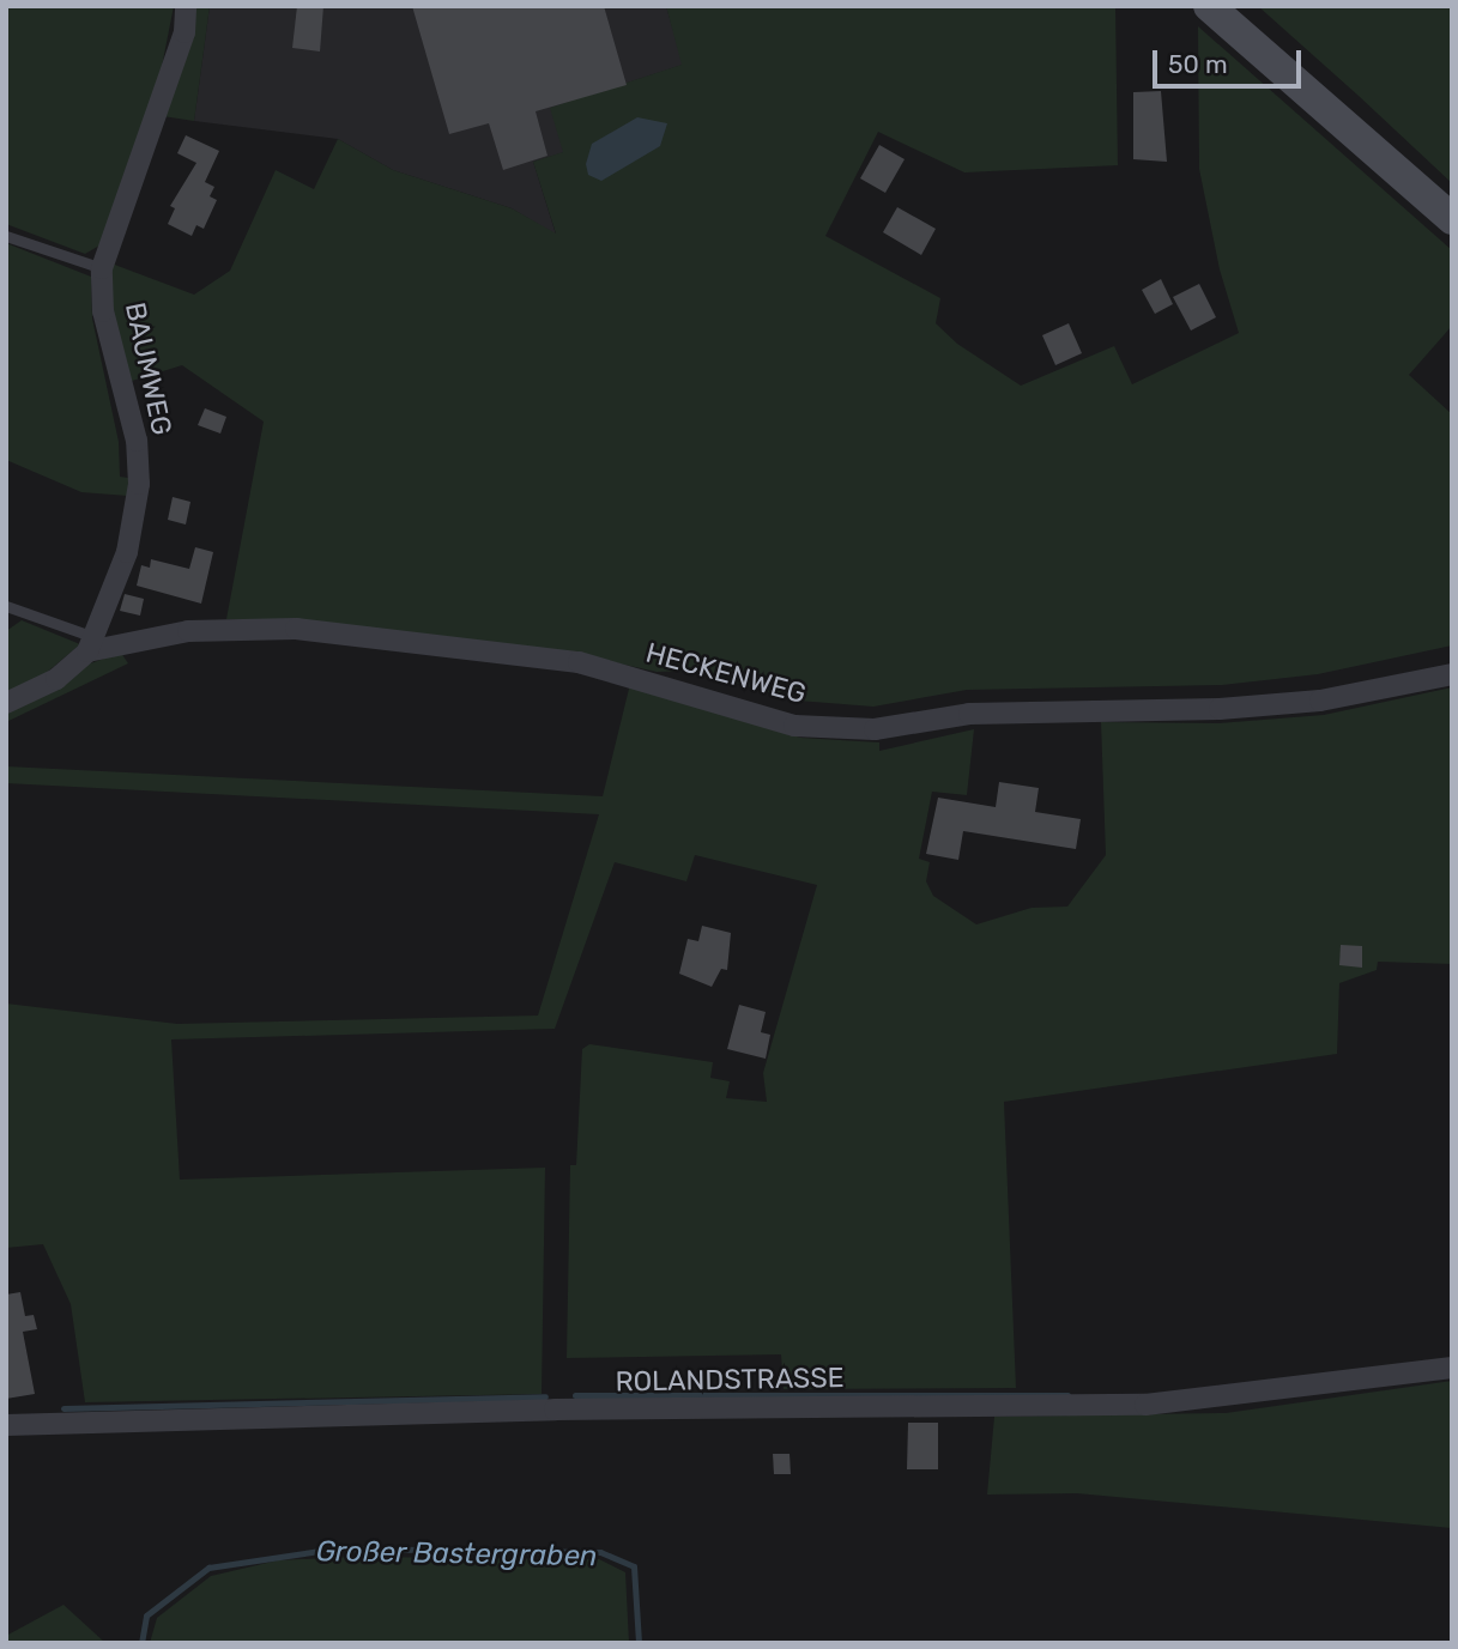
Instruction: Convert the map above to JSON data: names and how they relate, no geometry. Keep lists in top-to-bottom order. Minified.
{"streets":{"street":["BAUMWEG","HECKENWEG","ROLANDSTRASSE"]},"crossings":[["BAUMWEG","HECKENWEG"]],"water":["Großer Bastergraben"],"scale_bar":"50 m"}
